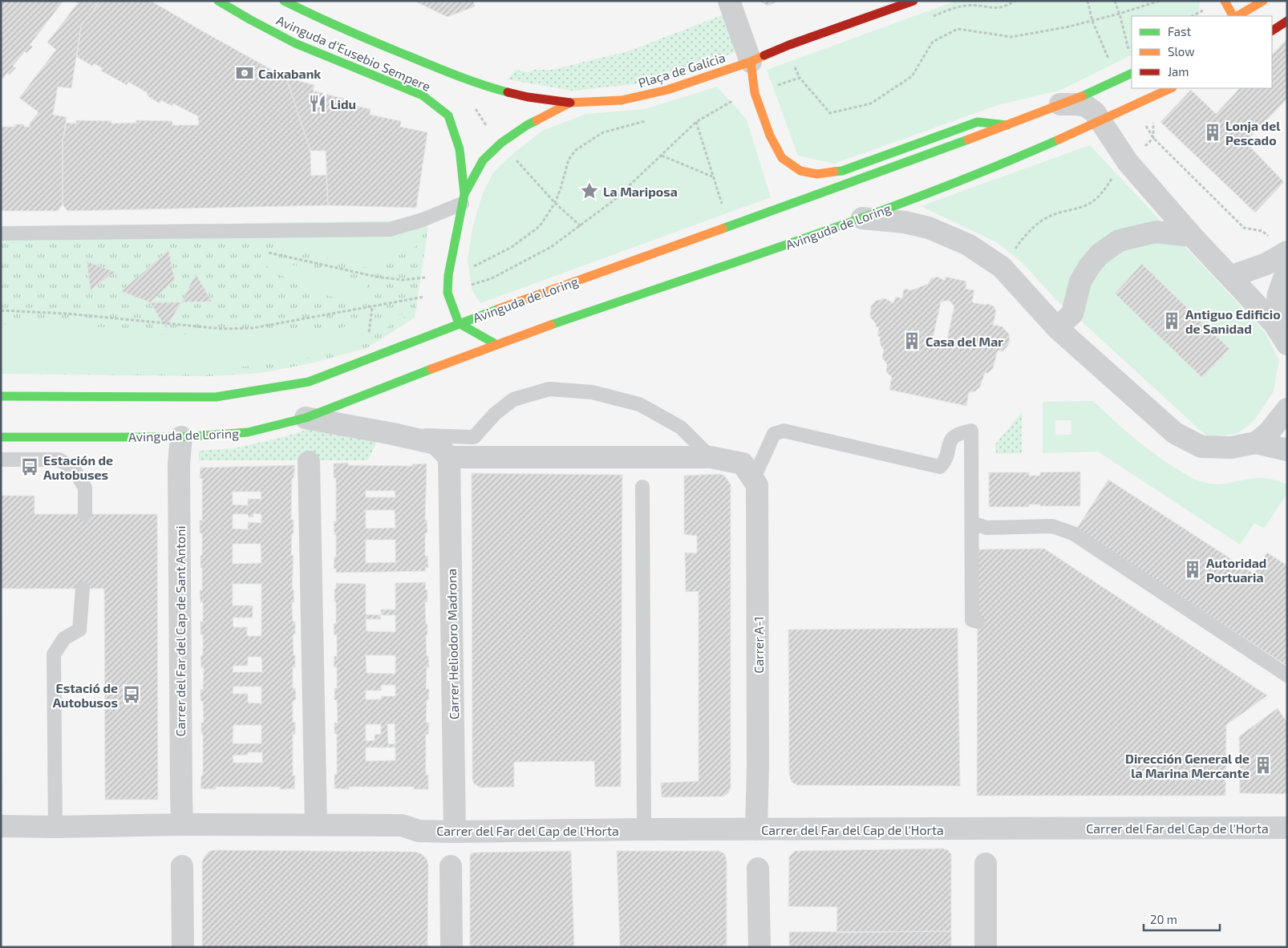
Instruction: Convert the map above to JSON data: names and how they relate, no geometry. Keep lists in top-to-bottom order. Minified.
{"streets":{"main road":["Avinguda d'Eusebio Sempere","Plaça de Galícia","Avinguda de Loring"],"street":["Carrer del Far del Cap de Sant Antoni","Carrer Heliodoro Madrona","Carrer A-1","Carrer del Far del Cap de l'Horta"]},"crossings":[["Avinguda d'Eusebio Sempere","Plaça de Galícia"],["Avinguda d'Eusebio Sempere","Avinguda de Loring"],["Plaça de Galícia","Avinguda de Loring"],["Avinguda de Loring","Carrer del Far del Cap de Sant Antoni"],["Carrer del Far del Cap de Sant Antoni","Carrer del Far del Cap de l'Horta"],["Carrer Heliodoro Madrona","Carrer del Far del Cap de l'Horta"],["Carrer A-1","Carrer del Far del Cap de l'Horta"]],"places":{"bank":["Caixabank"],"restaurant":["Lidu"],"building":["Lonja del Pescado","Antiguo Edificio de Sanidad","Casa del Mar","Autoridad Portuaria","Dirección General de la Marina Mercante"],"place":["La Mariposa"],"bus stop":["Estación de Autobuses","Estació de Autobusos"]},"legend":["Fast","Slow","Jam"],"scale_bar":"20 m"}
